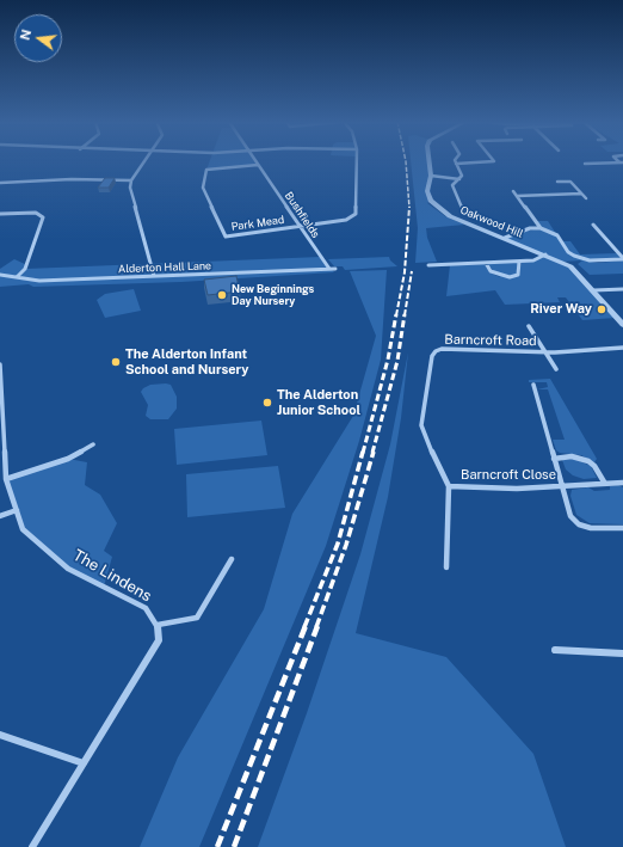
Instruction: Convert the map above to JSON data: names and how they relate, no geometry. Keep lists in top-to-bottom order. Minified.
{"streets":{"street":["Bushfields","Oakwood Hill","Park Mead","Alderton Hall Lane","Barncroft Road","Barncroft Close","The Lindens"]},"crossings":[["Bushfields","Park Mead"],["Bushfields","Alderton Hall Lane"],["Barncroft Road","Barncroft Close"]],"places":["New Beginnings Day Nursery","River Way","The Alderton Infant School and Nursery","The Alderton Junior School"],"north":"left"}
